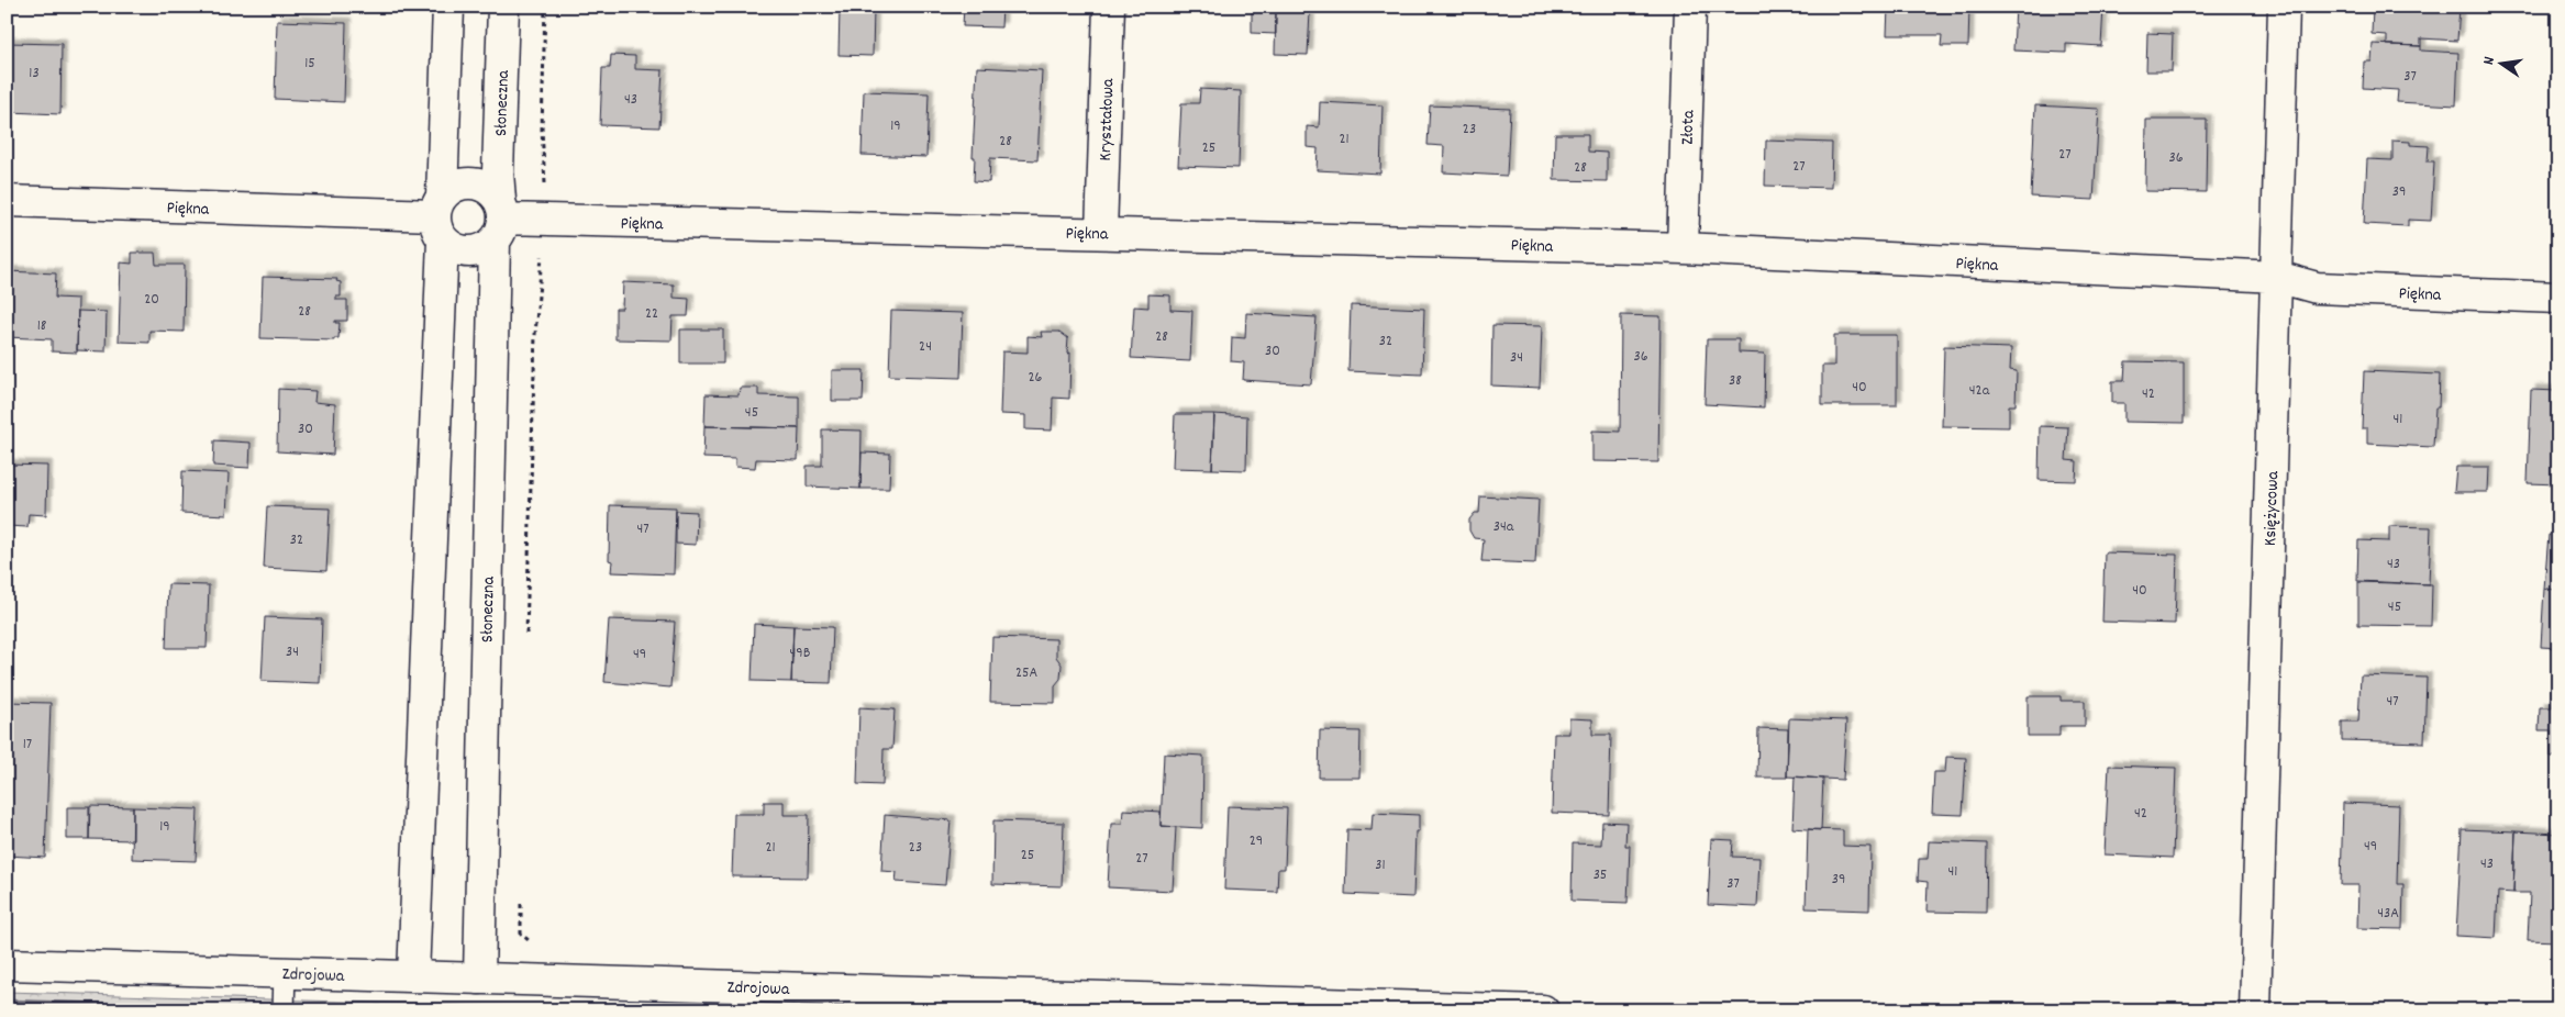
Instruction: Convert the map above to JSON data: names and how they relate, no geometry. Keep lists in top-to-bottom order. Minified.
{"streets":{"street":["Słoneczna","Kryształowa","Złota","Piękna","Księżycowa","Zdrojowa"]},"crossings":[["Słoneczna","Piękna"],["Słoneczna","Zdrojowa"],["Kryształowa","Piękna"],["Złota","Piękna"],["Piękna","Księżycowa"]],"house_numbers":["15","13","37","43","19","23","21","28","25","27","36","27","28","39","20","28","22","18","28","32","24","30","36","34","26","38","40","42a","42","45","41","30","34a","47","32","43","40","45","34","49B","49","25A","47","17","42","19","29","49","21","23","25","27","43","31","41","35","39","37","43A"],"north":"left"}
